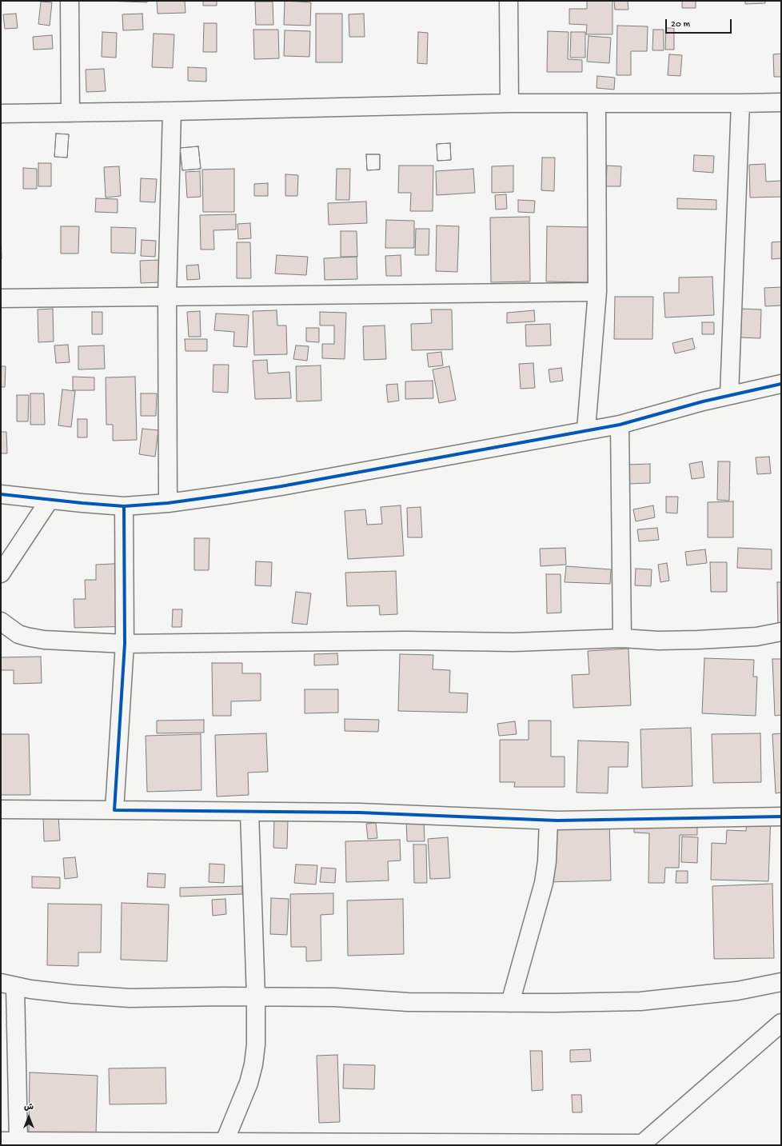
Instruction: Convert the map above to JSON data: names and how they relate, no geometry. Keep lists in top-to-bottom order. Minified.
{"scale_bar":"20 m","north":"top"}
